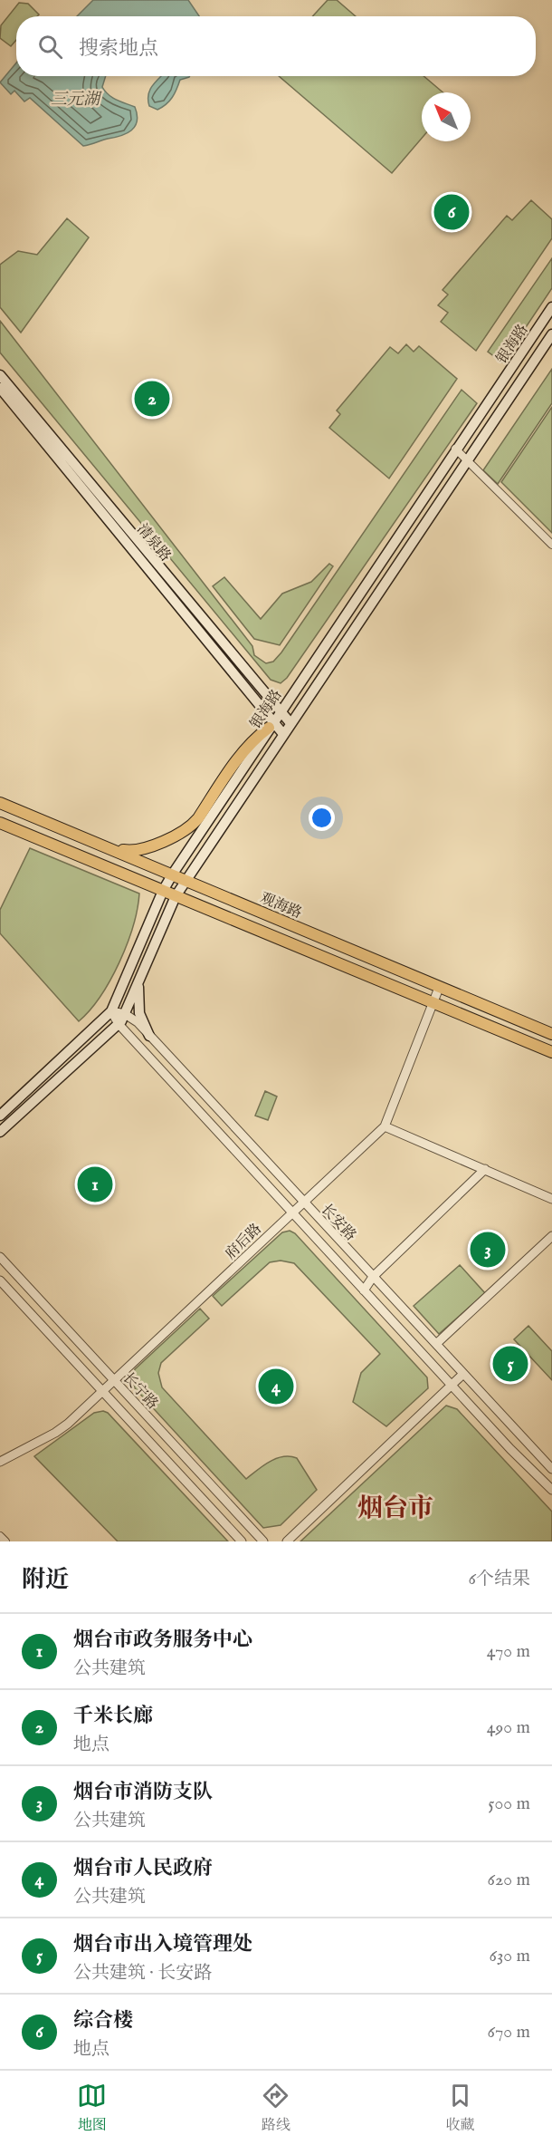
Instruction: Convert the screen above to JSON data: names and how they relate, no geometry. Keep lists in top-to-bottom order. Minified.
{"streets":{"main road":["银海路","清泉路","观海路"],"street":["长安路","府后路","长宁路"]},"crossings":[["银海路","清泉路"],["银海路","观海路"],["银海路","长安路"],["观海路","府后路"],["长安路","府后路"],["府后路","长宁路"]],"districts":["烟台市"],"water":["三元湖"],"north":"top left","page":{"search":"搜索地点","pins":["6","2","1","3","5","4"],"heading":["附近","6个结果"],"list":[{"mark":"1","name":"烟台市政务服务中心","note":"公共建筑","value":"470 m"},{"mark":"2","name":"千米长廊","note":"地点","value":"490 m"},{"mark":"3","name":"烟台市消防支队","note":"公共建筑","value":"500 m"},{"mark":"4","name":"烟台市人民政府","note":"公共建筑","value":"620 m"},{"mark":"5","name":"烟台市出入境管理处","note":"公共建筑 · 长安路","value":"630 m"},{"mark":"6","name":"综合楼","note":"地点","value":"670 m"}],"nav":["地图","路线","收藏"]}}
